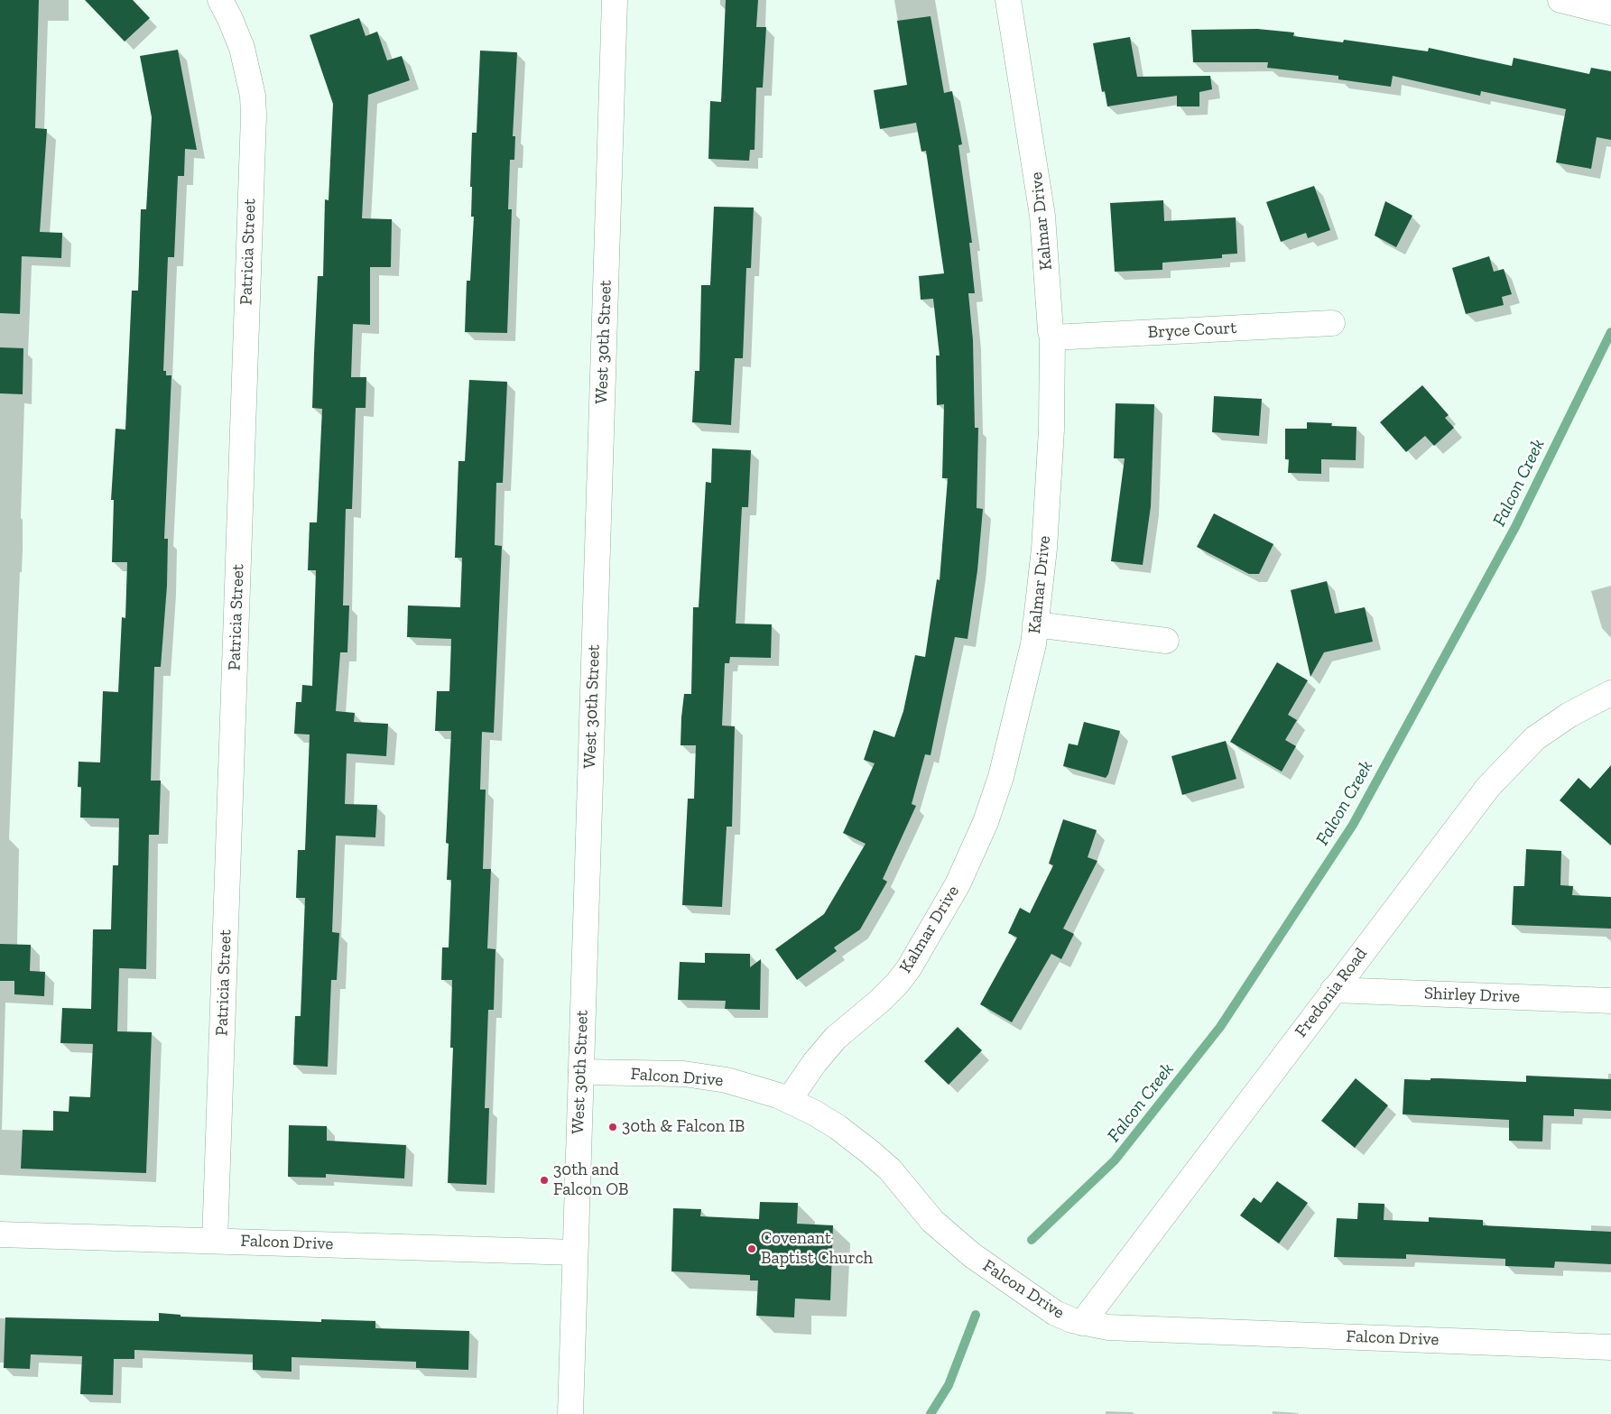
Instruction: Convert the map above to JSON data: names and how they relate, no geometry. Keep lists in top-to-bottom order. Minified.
{"streets":{"street":["Kalmar Drive","Patricia Street","Bryce Court","West 30th Street","Fredonia Road","Shirley Drive","Falcon Drive"]},"crossings":[["Kalmar Drive","Bryce Court"],["Kalmar Drive","Falcon Drive"],["Patricia Street","Falcon Drive"],["West 30th Street","Falcon Drive"],["Fredonia Road","Shirley Drive"],["Fredonia Road","Falcon Drive"]],"water":["Falcon Creek"],"places":["30th & Falcon IB","30th and Falcon OB","Covenant Baptist Church"]}
